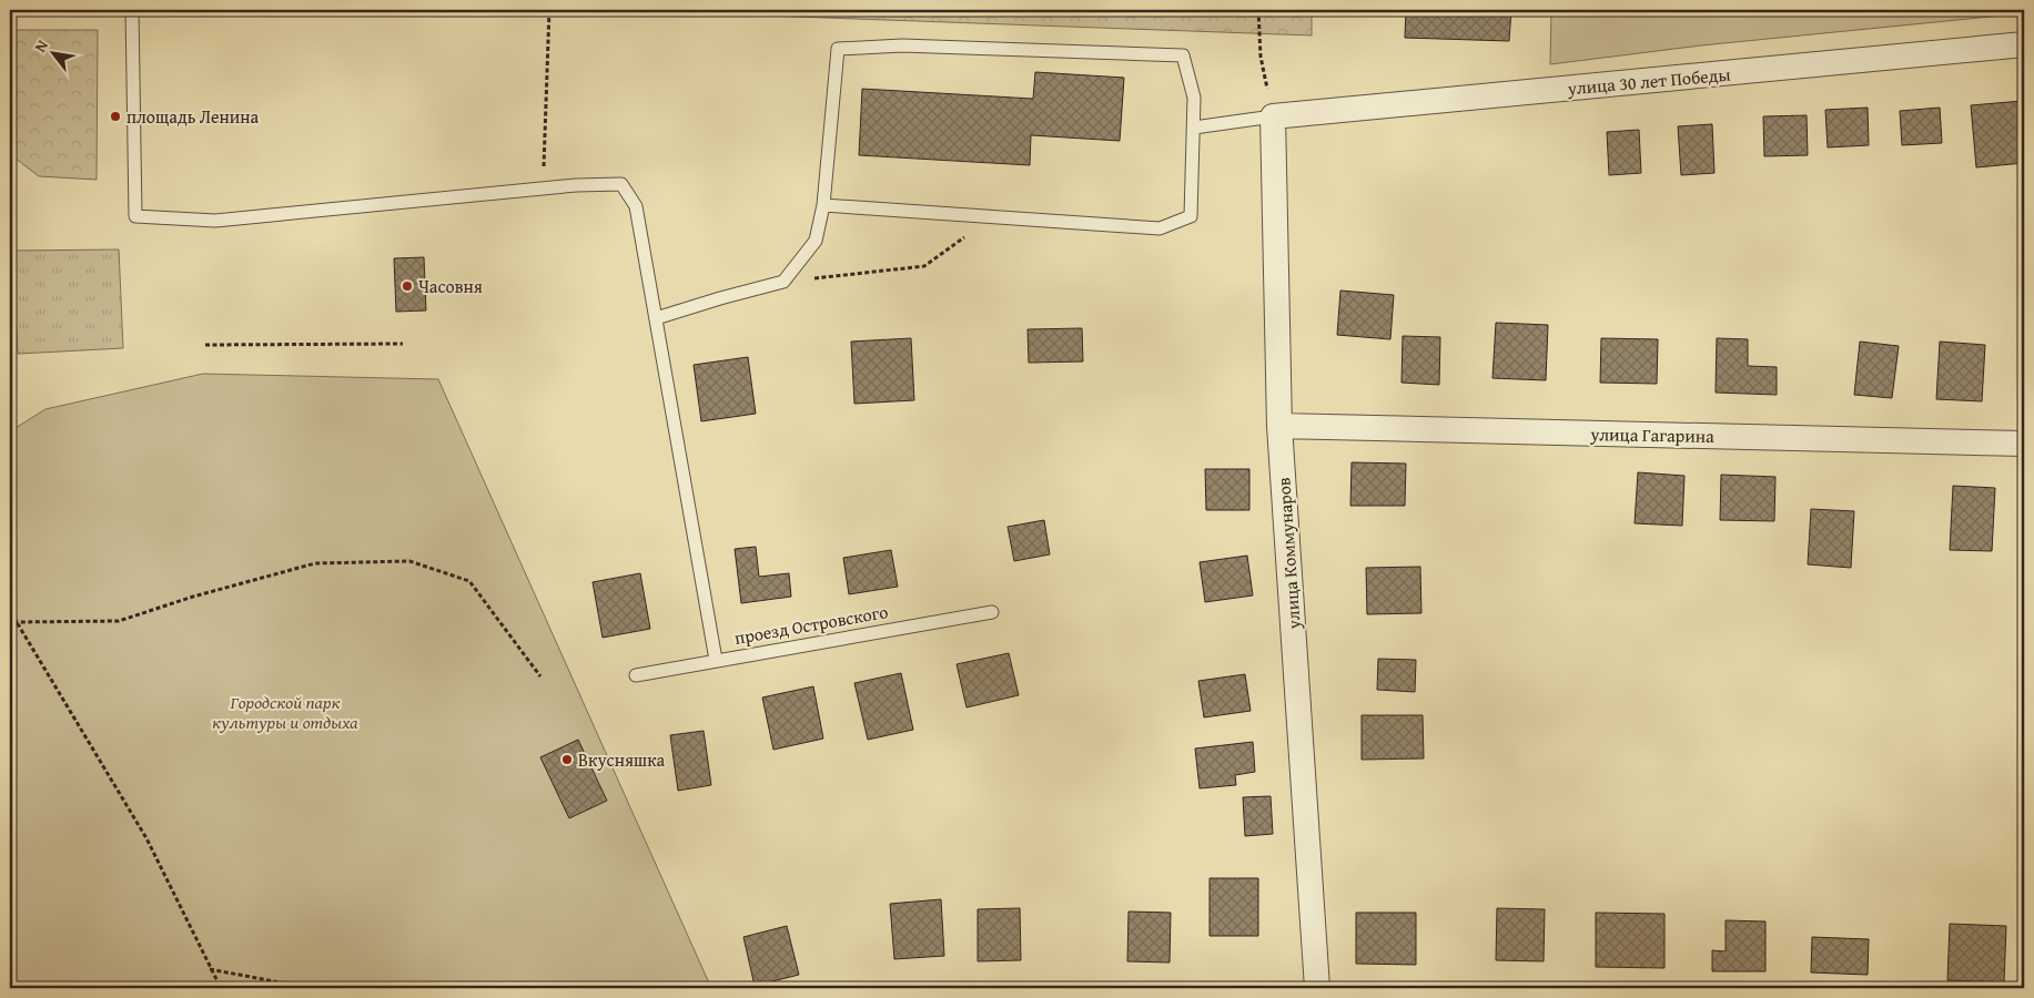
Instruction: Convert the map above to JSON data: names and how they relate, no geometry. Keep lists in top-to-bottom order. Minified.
{"streets":{"street":["улица 30 лет Победы","улица Гагарина","улица Коммунаров"],"lane":["проезд Островского"]},"crossings":[["улица 30 лет Победы","улица Коммунаров"],["улица Гагарина","улица Коммунаров"]],"parks":["Городской парк культуры и отдыха"],"places":["площадь Ленина","Часовня","Вкусняшка"],"north":"top left"}
